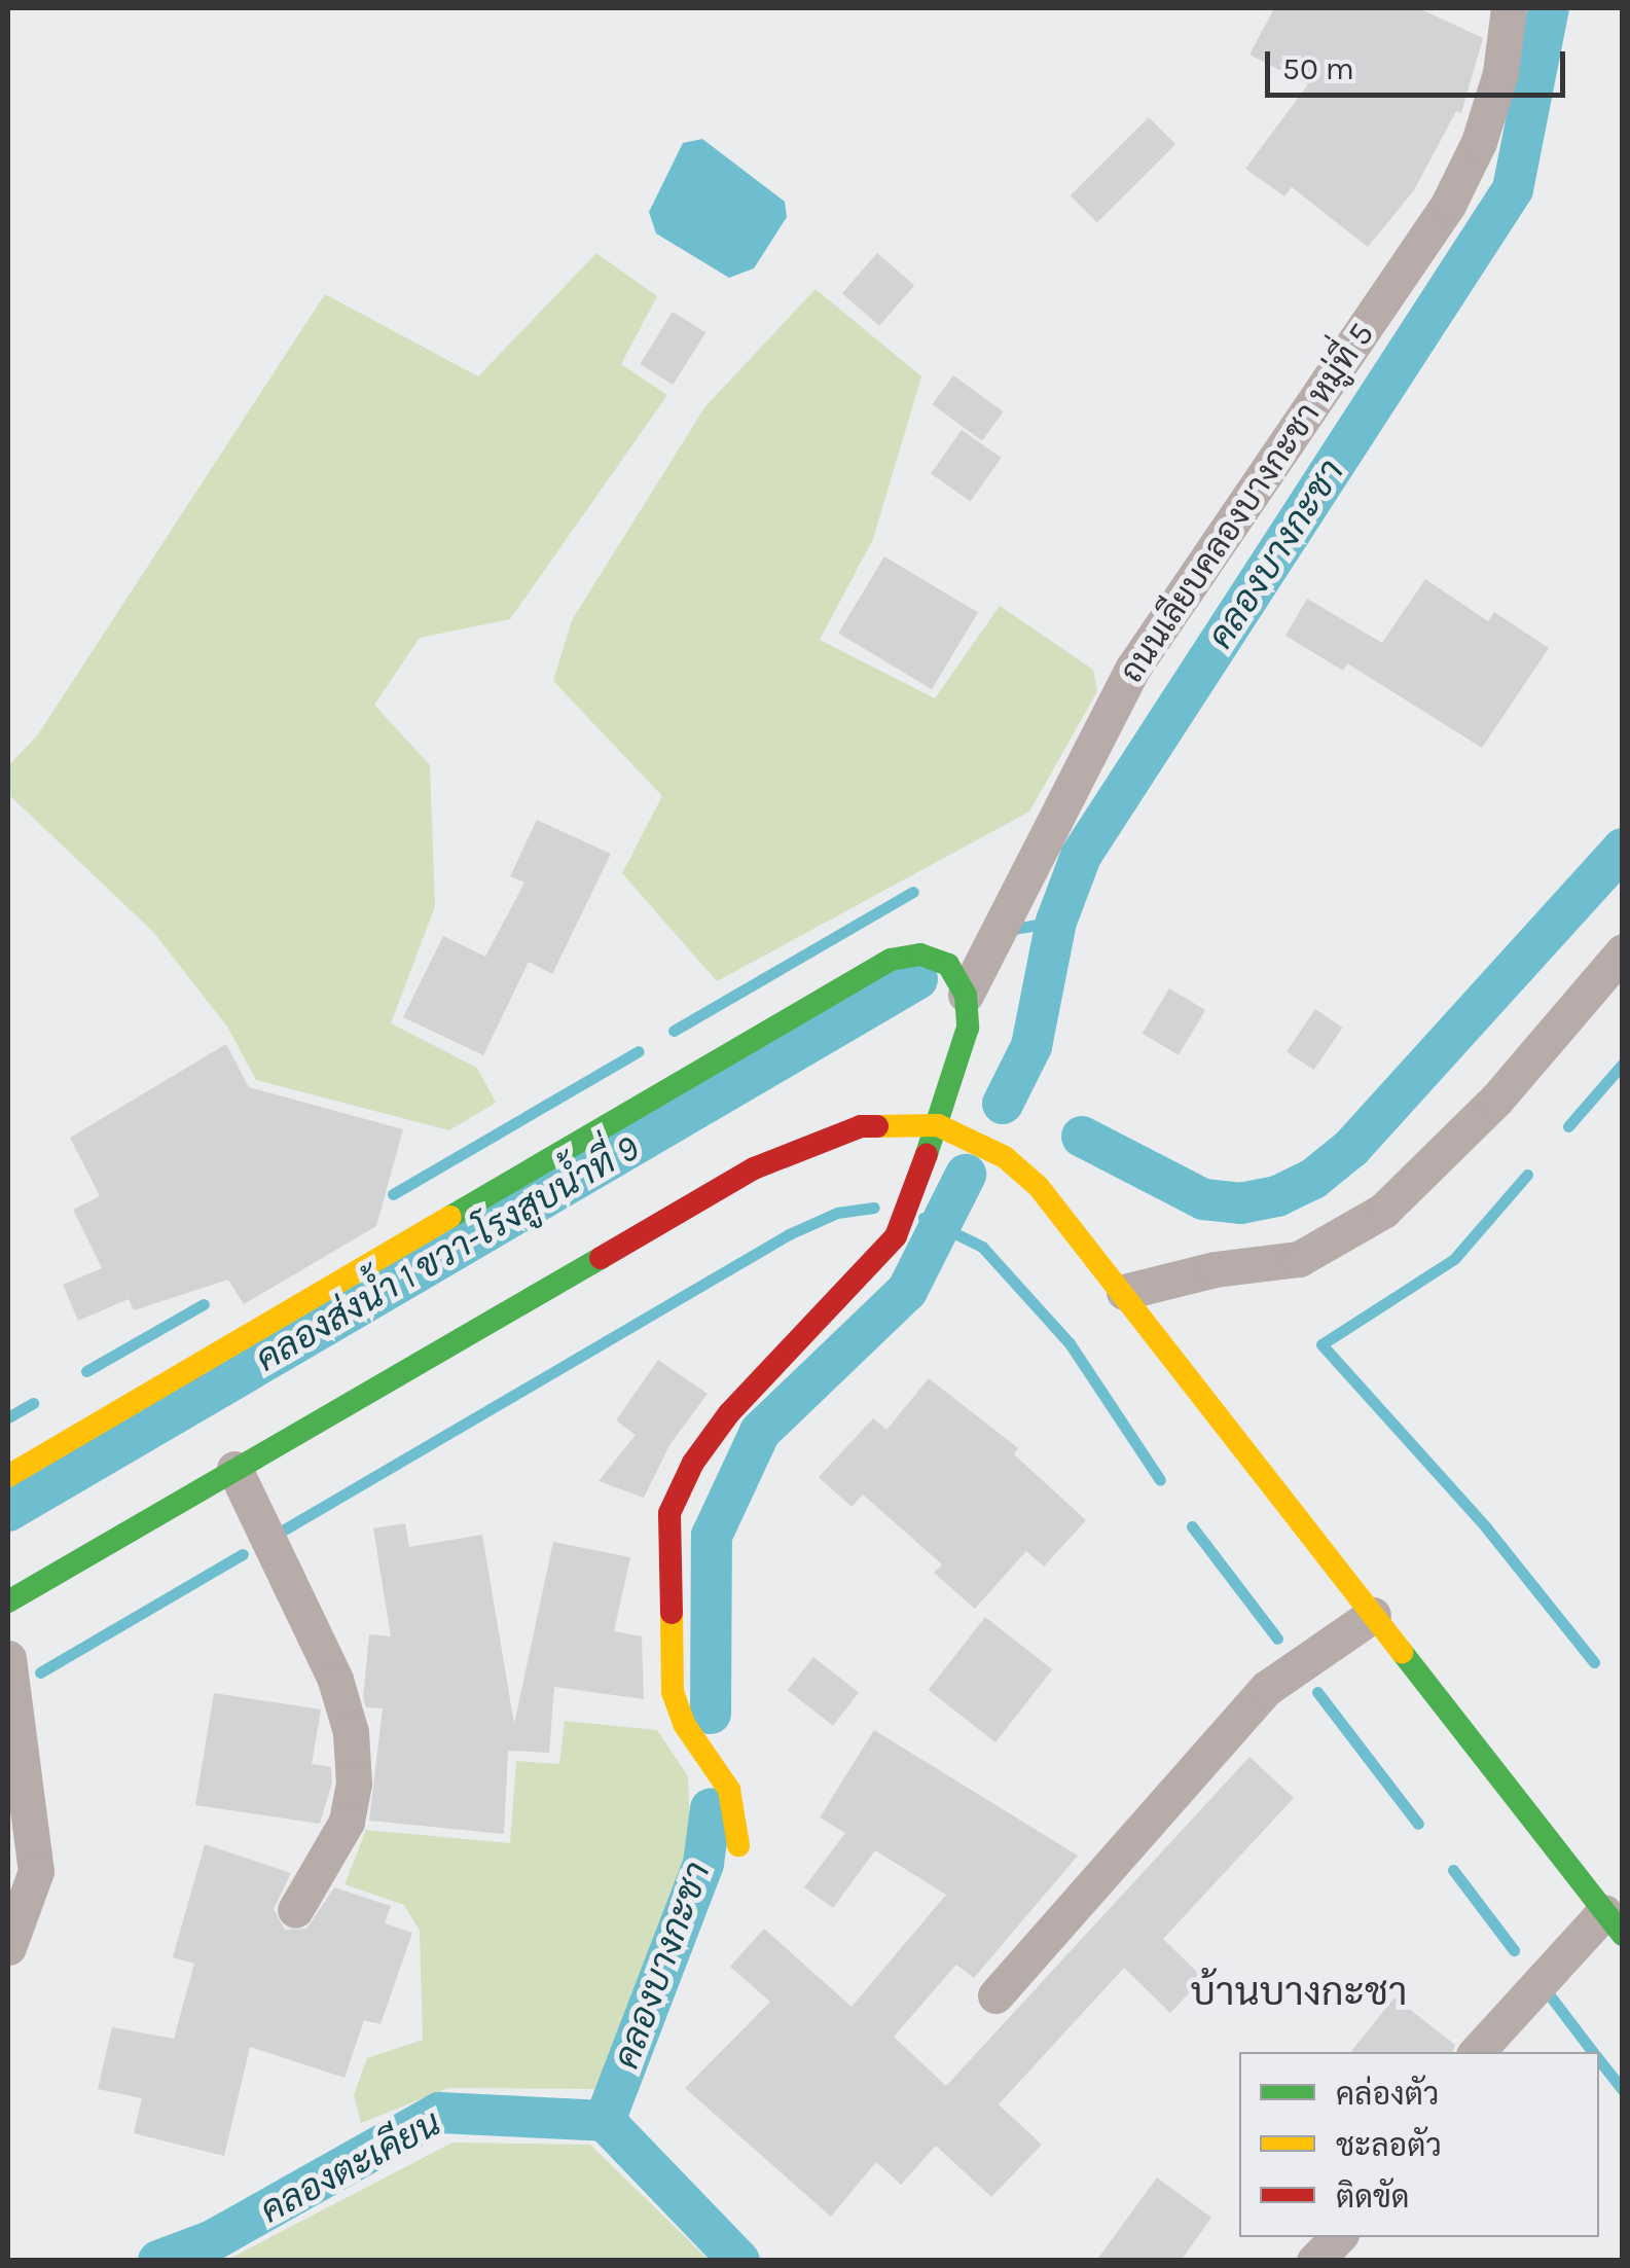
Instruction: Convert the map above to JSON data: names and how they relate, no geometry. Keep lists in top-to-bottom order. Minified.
{"streets":{"street":["ถนนเลียบคลองบางกะชา หมู่ที่ 5"]},"districts":["บ้านบางกะชา"],"water":["คลองบางกะชา","คลองส่งน้ำ 1 ขวา-โรงสูบน้ำที่ 9","คลองตะเคียน"],"legend":["คล่องตัว","ชะลอตัว","ติดขัด"],"scale_bar":"50 m"}
